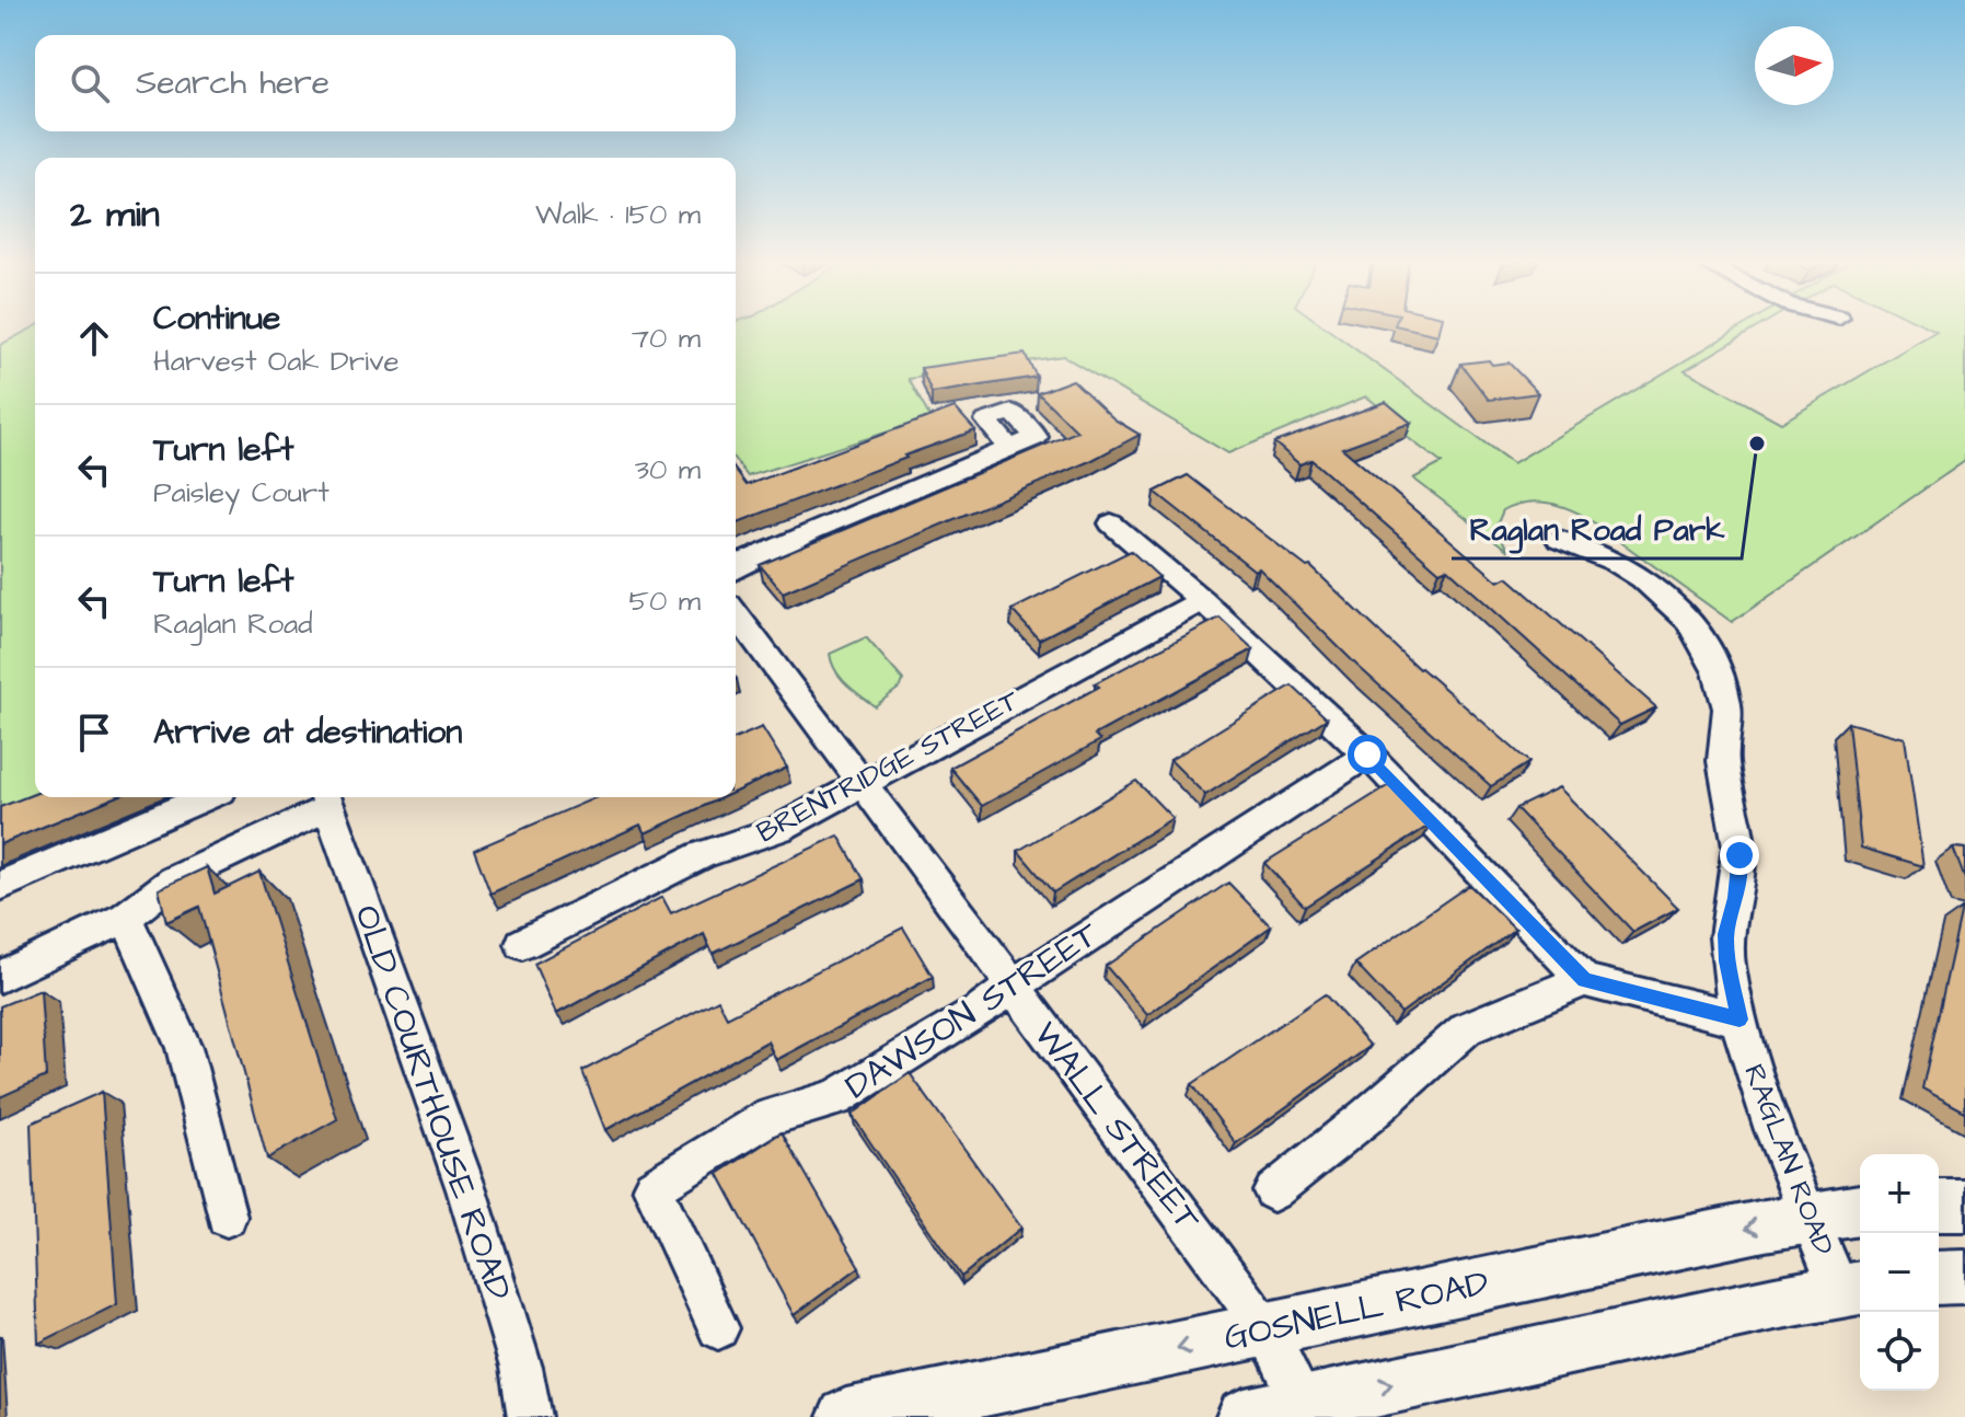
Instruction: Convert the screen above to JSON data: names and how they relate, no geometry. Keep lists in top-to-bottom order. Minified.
{"streets":{"main road":["GOSNELL ROAD"],"street":["BRENTRIDGE STREET","DAWSON STREET","OLD COURTHOUSE ROAD","WALL STREET","RAGLAN ROAD"]},"crossings":[["BRENTRIDGE STREET","WALL STREET"],["DAWSON STREET","WALL STREET"],["WALL STREET","GOSNELL ROAD"],["RAGLAN ROAD","GOSNELL ROAD"]],"places":["Raglan Road Park"],"north":"right","page":{"search":"Search here","heading":["2 min","Walk · 150 m"],"list":[["Continue","Harvest Oak Drive","70 m"],["Turn left","Paisley Court","30 m"],["Turn left","Raglan Road","50 m"],"Arrive at destination"],"map_buttons":["+","−"]}}
